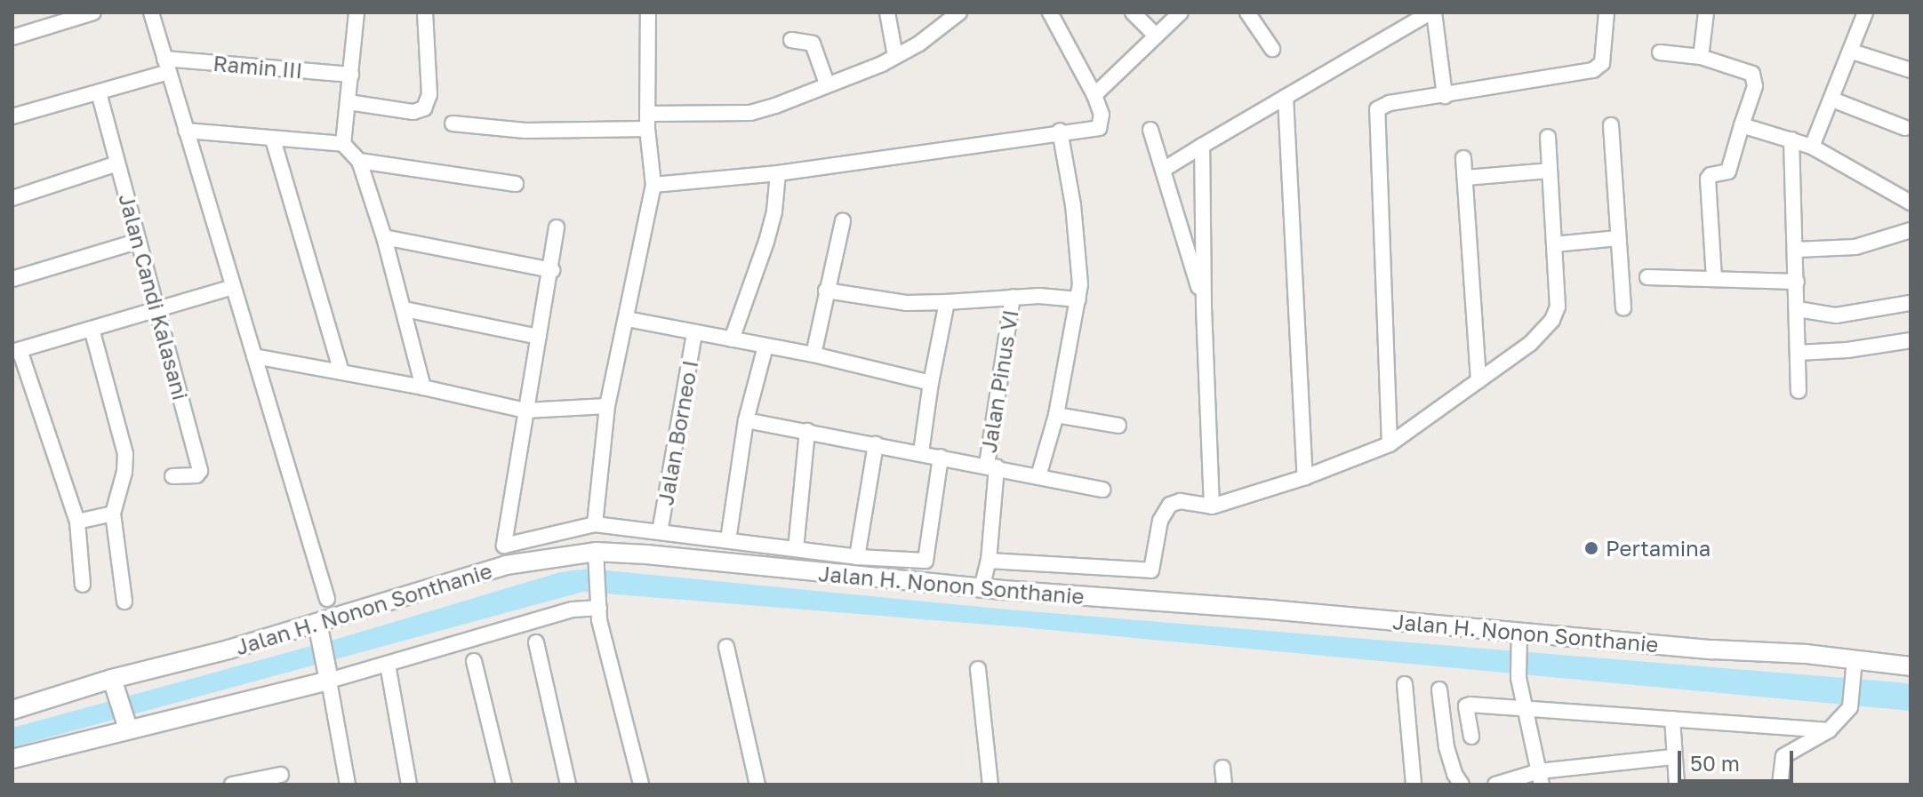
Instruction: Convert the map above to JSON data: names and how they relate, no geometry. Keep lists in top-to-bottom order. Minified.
{"streets":{"street":["Ramin III","Jalan Candi Kalasani","Jalan Pinus VI","Jalan Borneo I","Jalan H. Nonon Sonthanie"]},"crossings":[["Jalan Pinus VI","Jalan H. Nonon Sonthanie"]],"places":["Pertamina"],"scale_bar":"50 m"}
